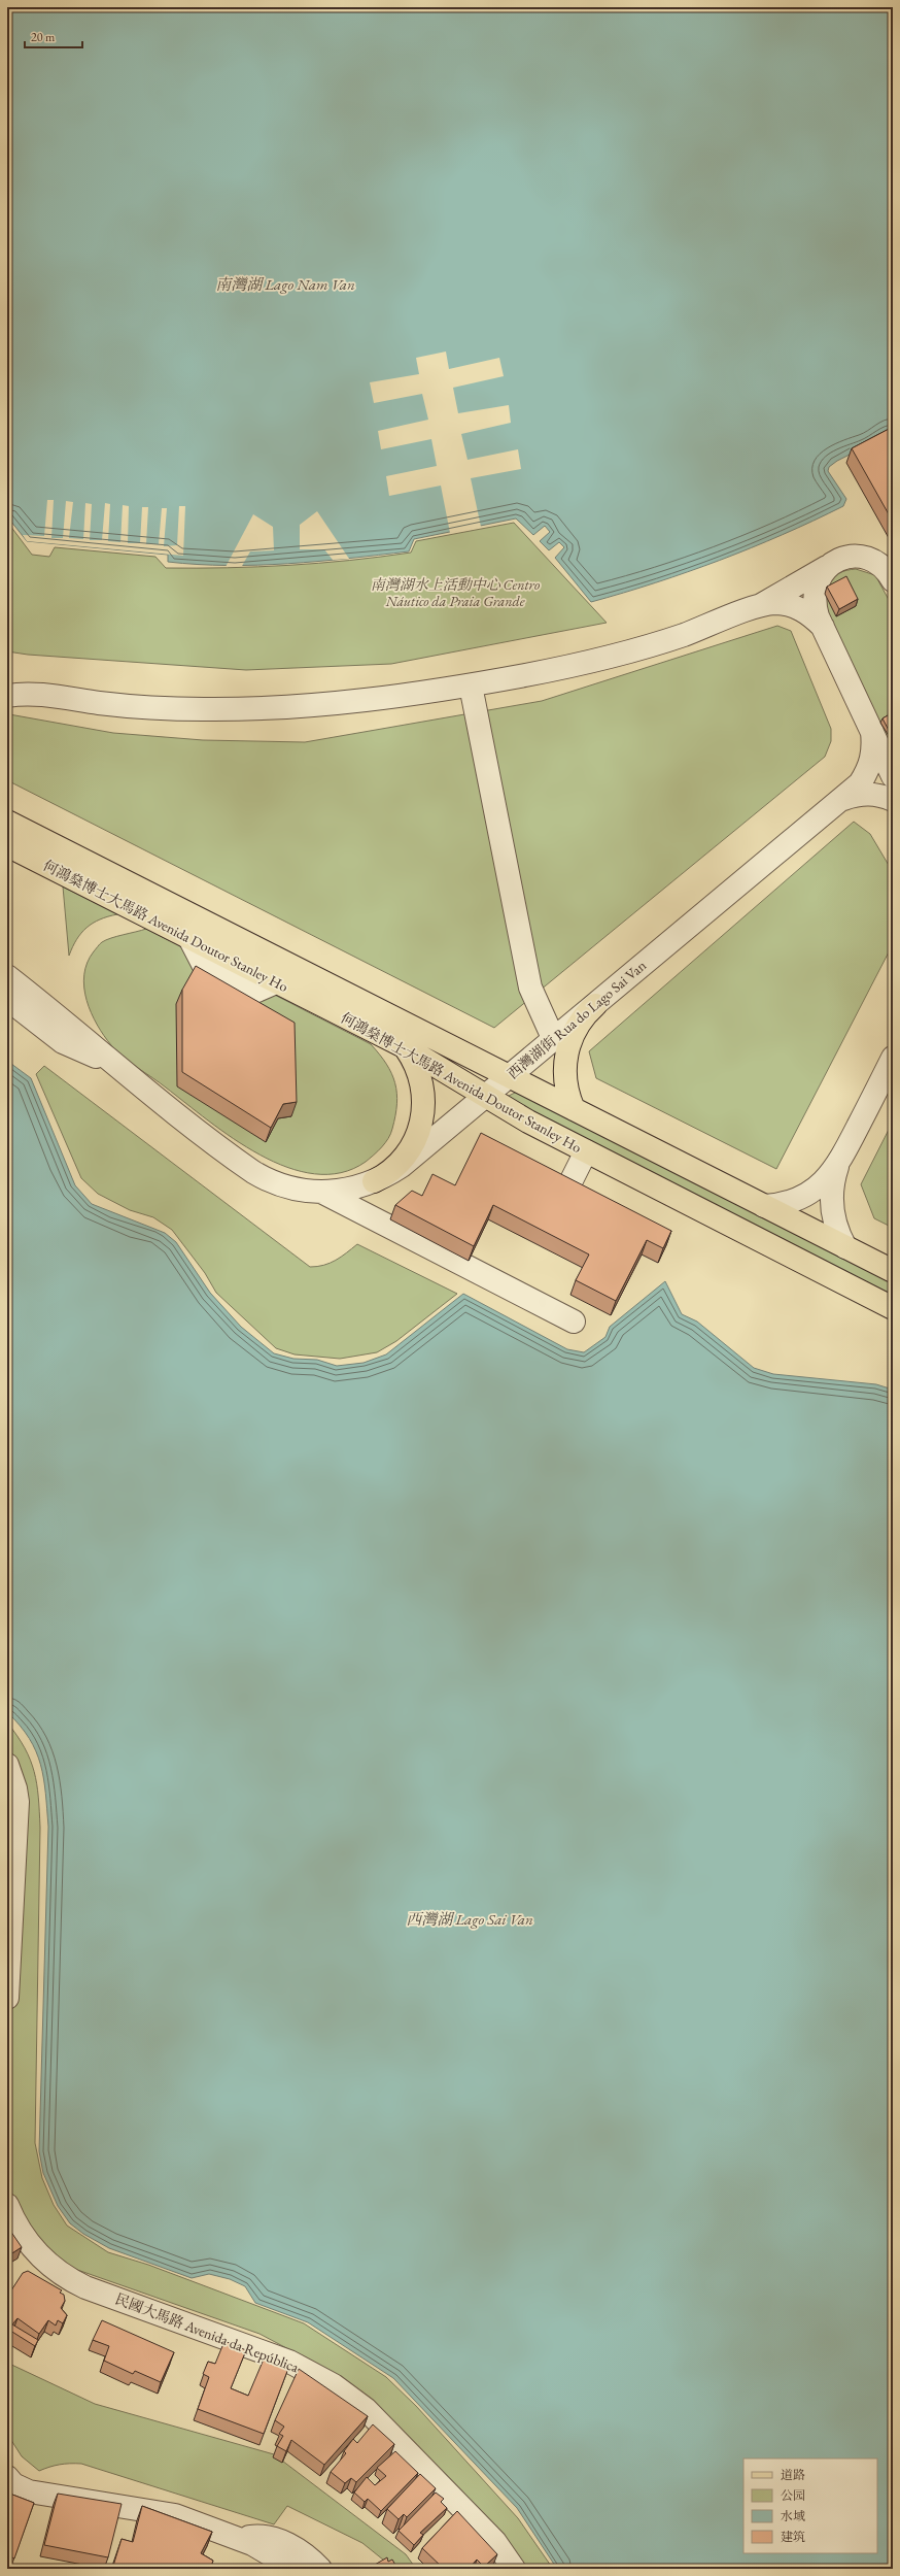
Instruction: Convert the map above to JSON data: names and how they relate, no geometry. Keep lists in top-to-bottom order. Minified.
{"streets":{"main road":["何鴻燊博士大馬路 Avenida Doutor Stanley Ho"],"street":["西灣湖街 Rua do Lago Sai Van","民國大馬路 Avenida da República"]},"crossings":[["何鴻燊博士大馬路 Avenida Doutor Stanley Ho","西灣湖街 Rua do Lago Sai Van"]],"water":["南灣湖 Lago Nam Van","西灣湖 Lago Sai Van"],"parks":["南灣湖水上活動中心 Centro Náutico da Praia Grande"],"legend":["道路","公园","水域","建筑"],"scale_bar":"20 m"}
